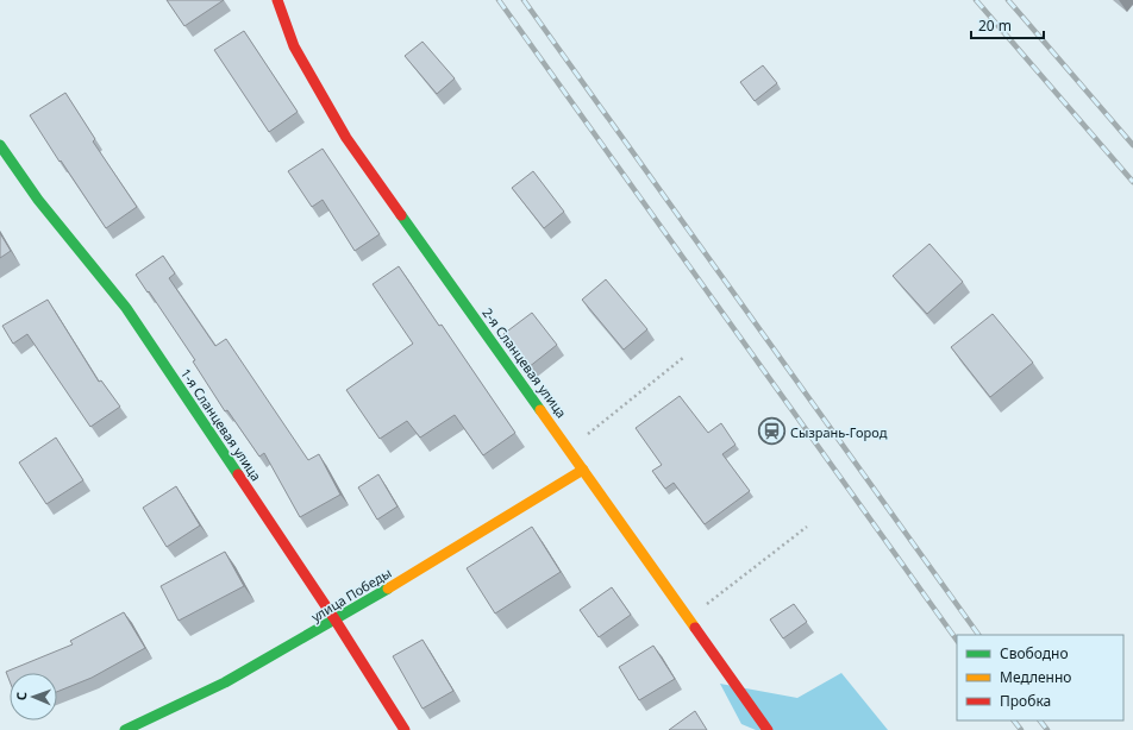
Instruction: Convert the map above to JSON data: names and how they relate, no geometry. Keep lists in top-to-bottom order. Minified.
{"streets":{"street":["2-я Сланцевая улица","1-я Сланцевая улица","улица Победы"]},"crossings":[["2-я Сланцевая улица","улица Победы"],["1-я Сланцевая улица","улица Победы"]],"places":{"station":["Сызрань-Город"]},"legend":["Свободно","Медленно","Пробка"],"scale_bar":"20 m","north":"left"}
